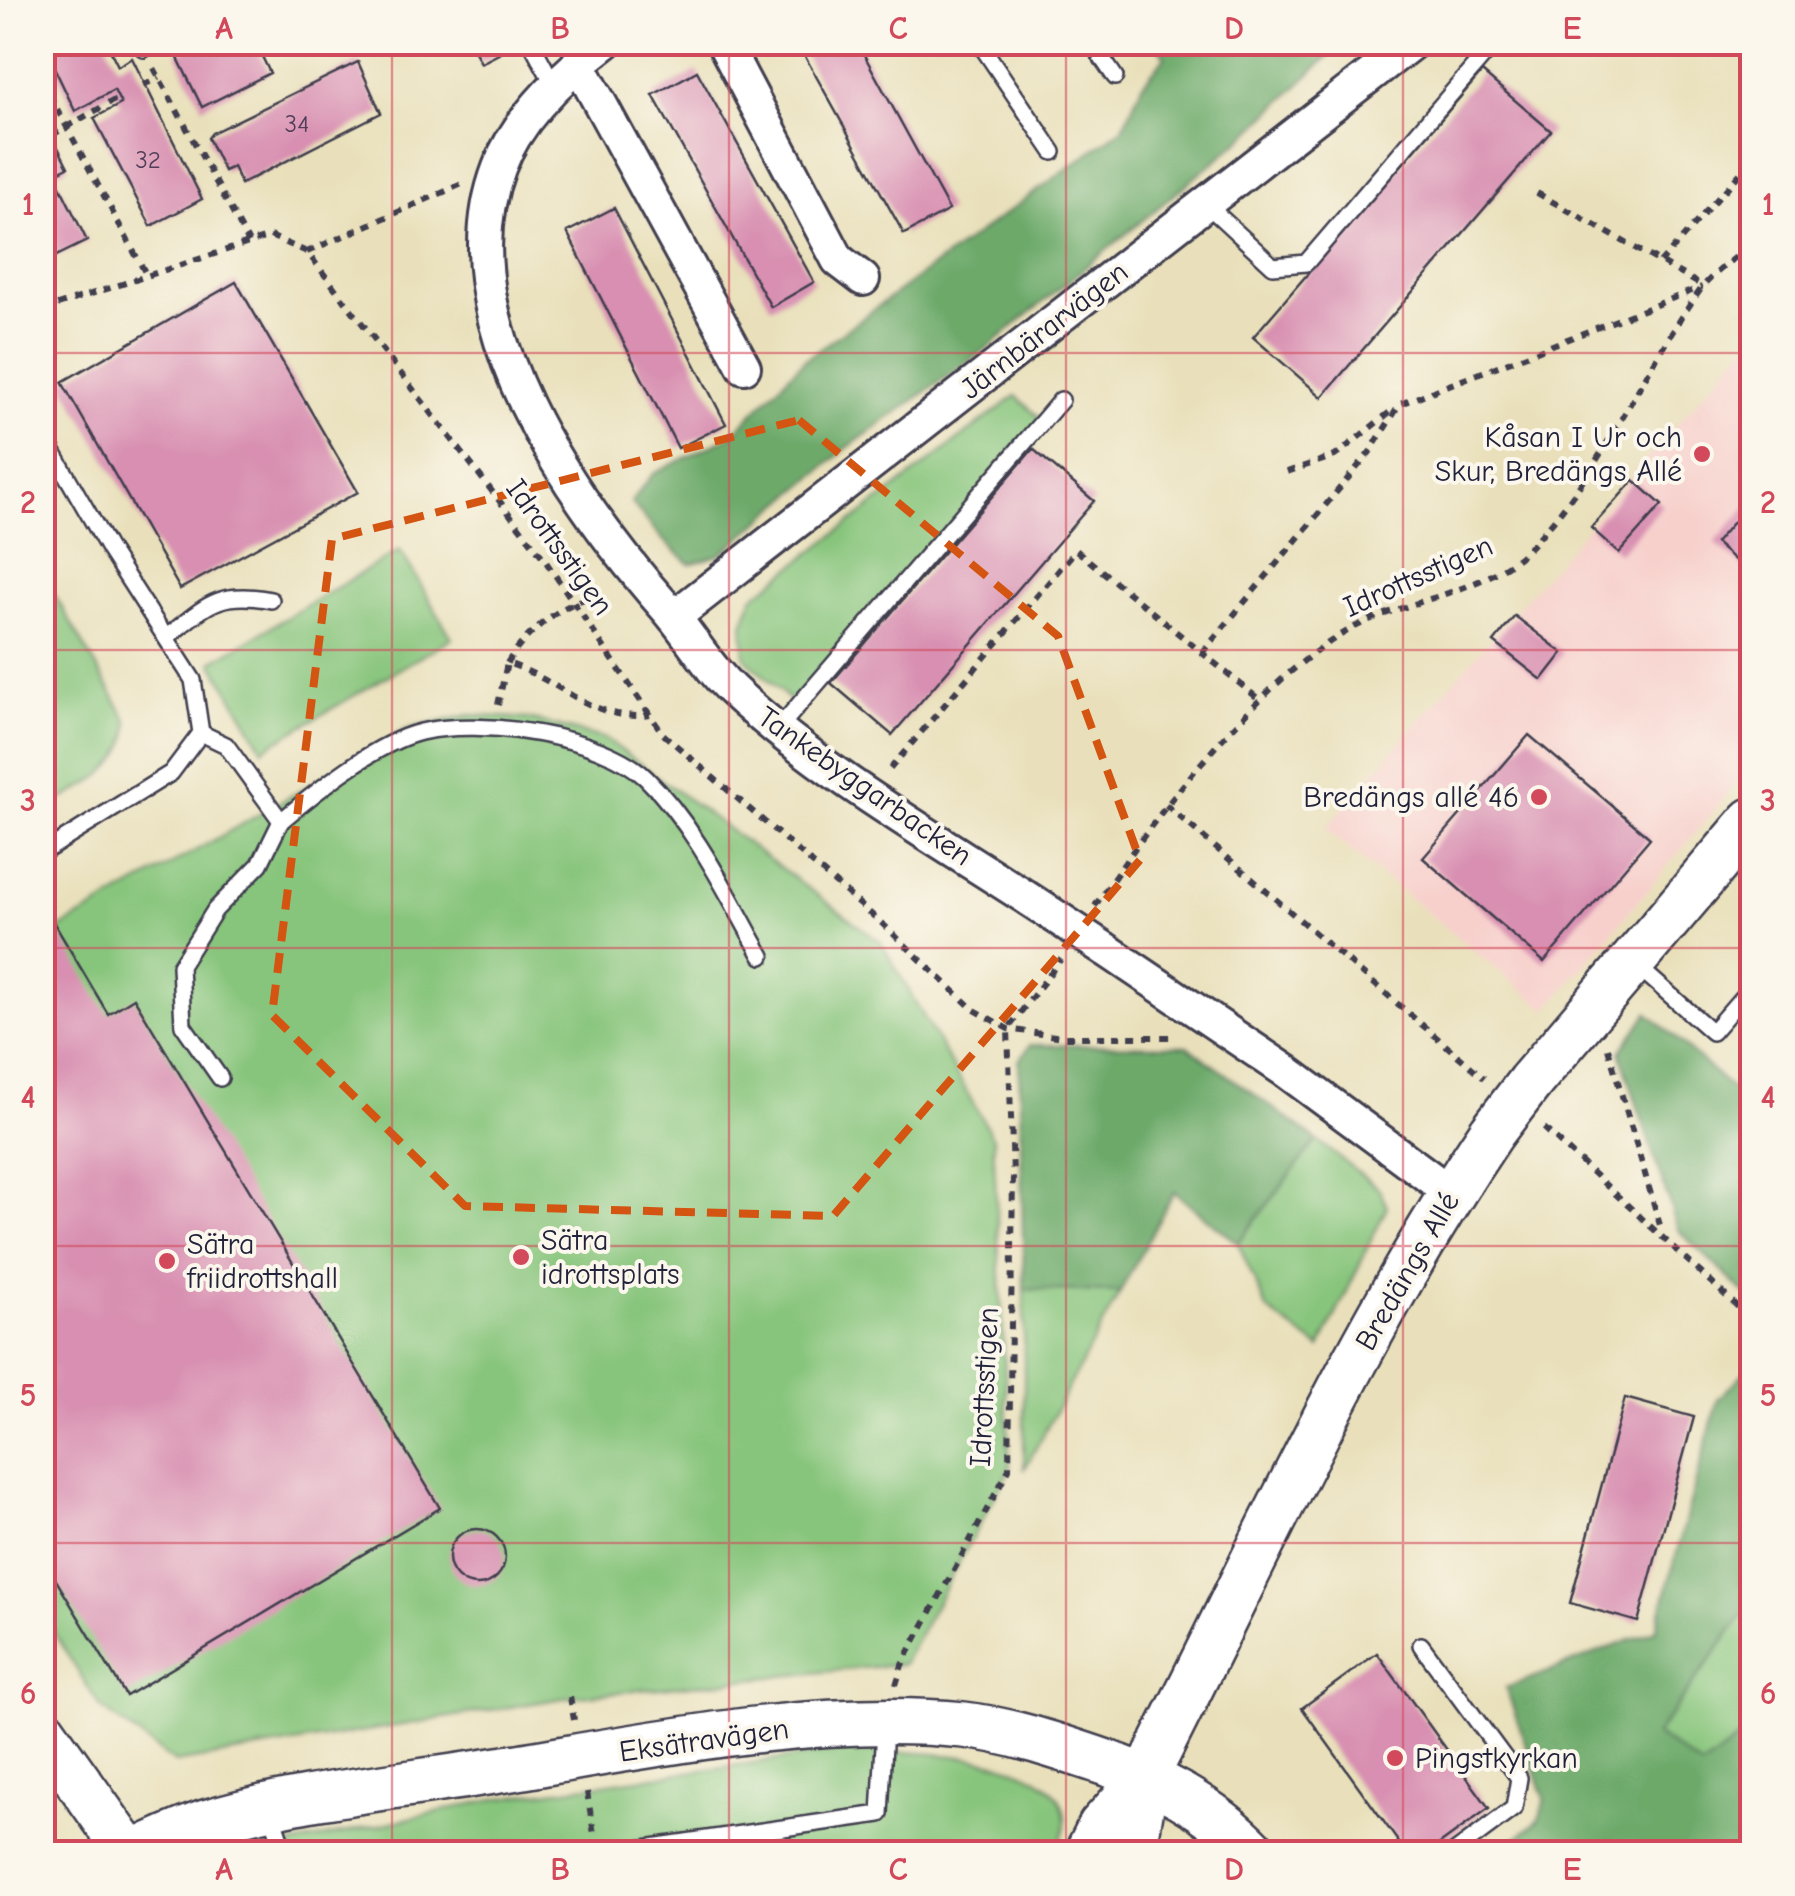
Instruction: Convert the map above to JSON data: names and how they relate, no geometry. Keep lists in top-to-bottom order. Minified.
{"streets":{"street":["Järnbärarvägen","Tankebyggarbacken","Bredängs Allé","Eksätravägen"],"path":["Idrottsstigen"]},"crossings":[["Järnbärarvägen","Tankebyggarbacken"],["Idrottsstigen","Eksätravägen"],["Tankebyggarbacken","Bredängs Allé"],["Bredängs Allé","Eksätravägen"]],"places":["Kåsan I Ur och Skur, Bredängs Allé","Bredängs allé 46","Sätra idrottsplats","Sätra friidrottshall","Pingstkyrkan"],"house_numbers":["34","32"],"grid":{"columns":["A","B","C","D","E"],"rows":["1","2","3","4","5","6"]}}
